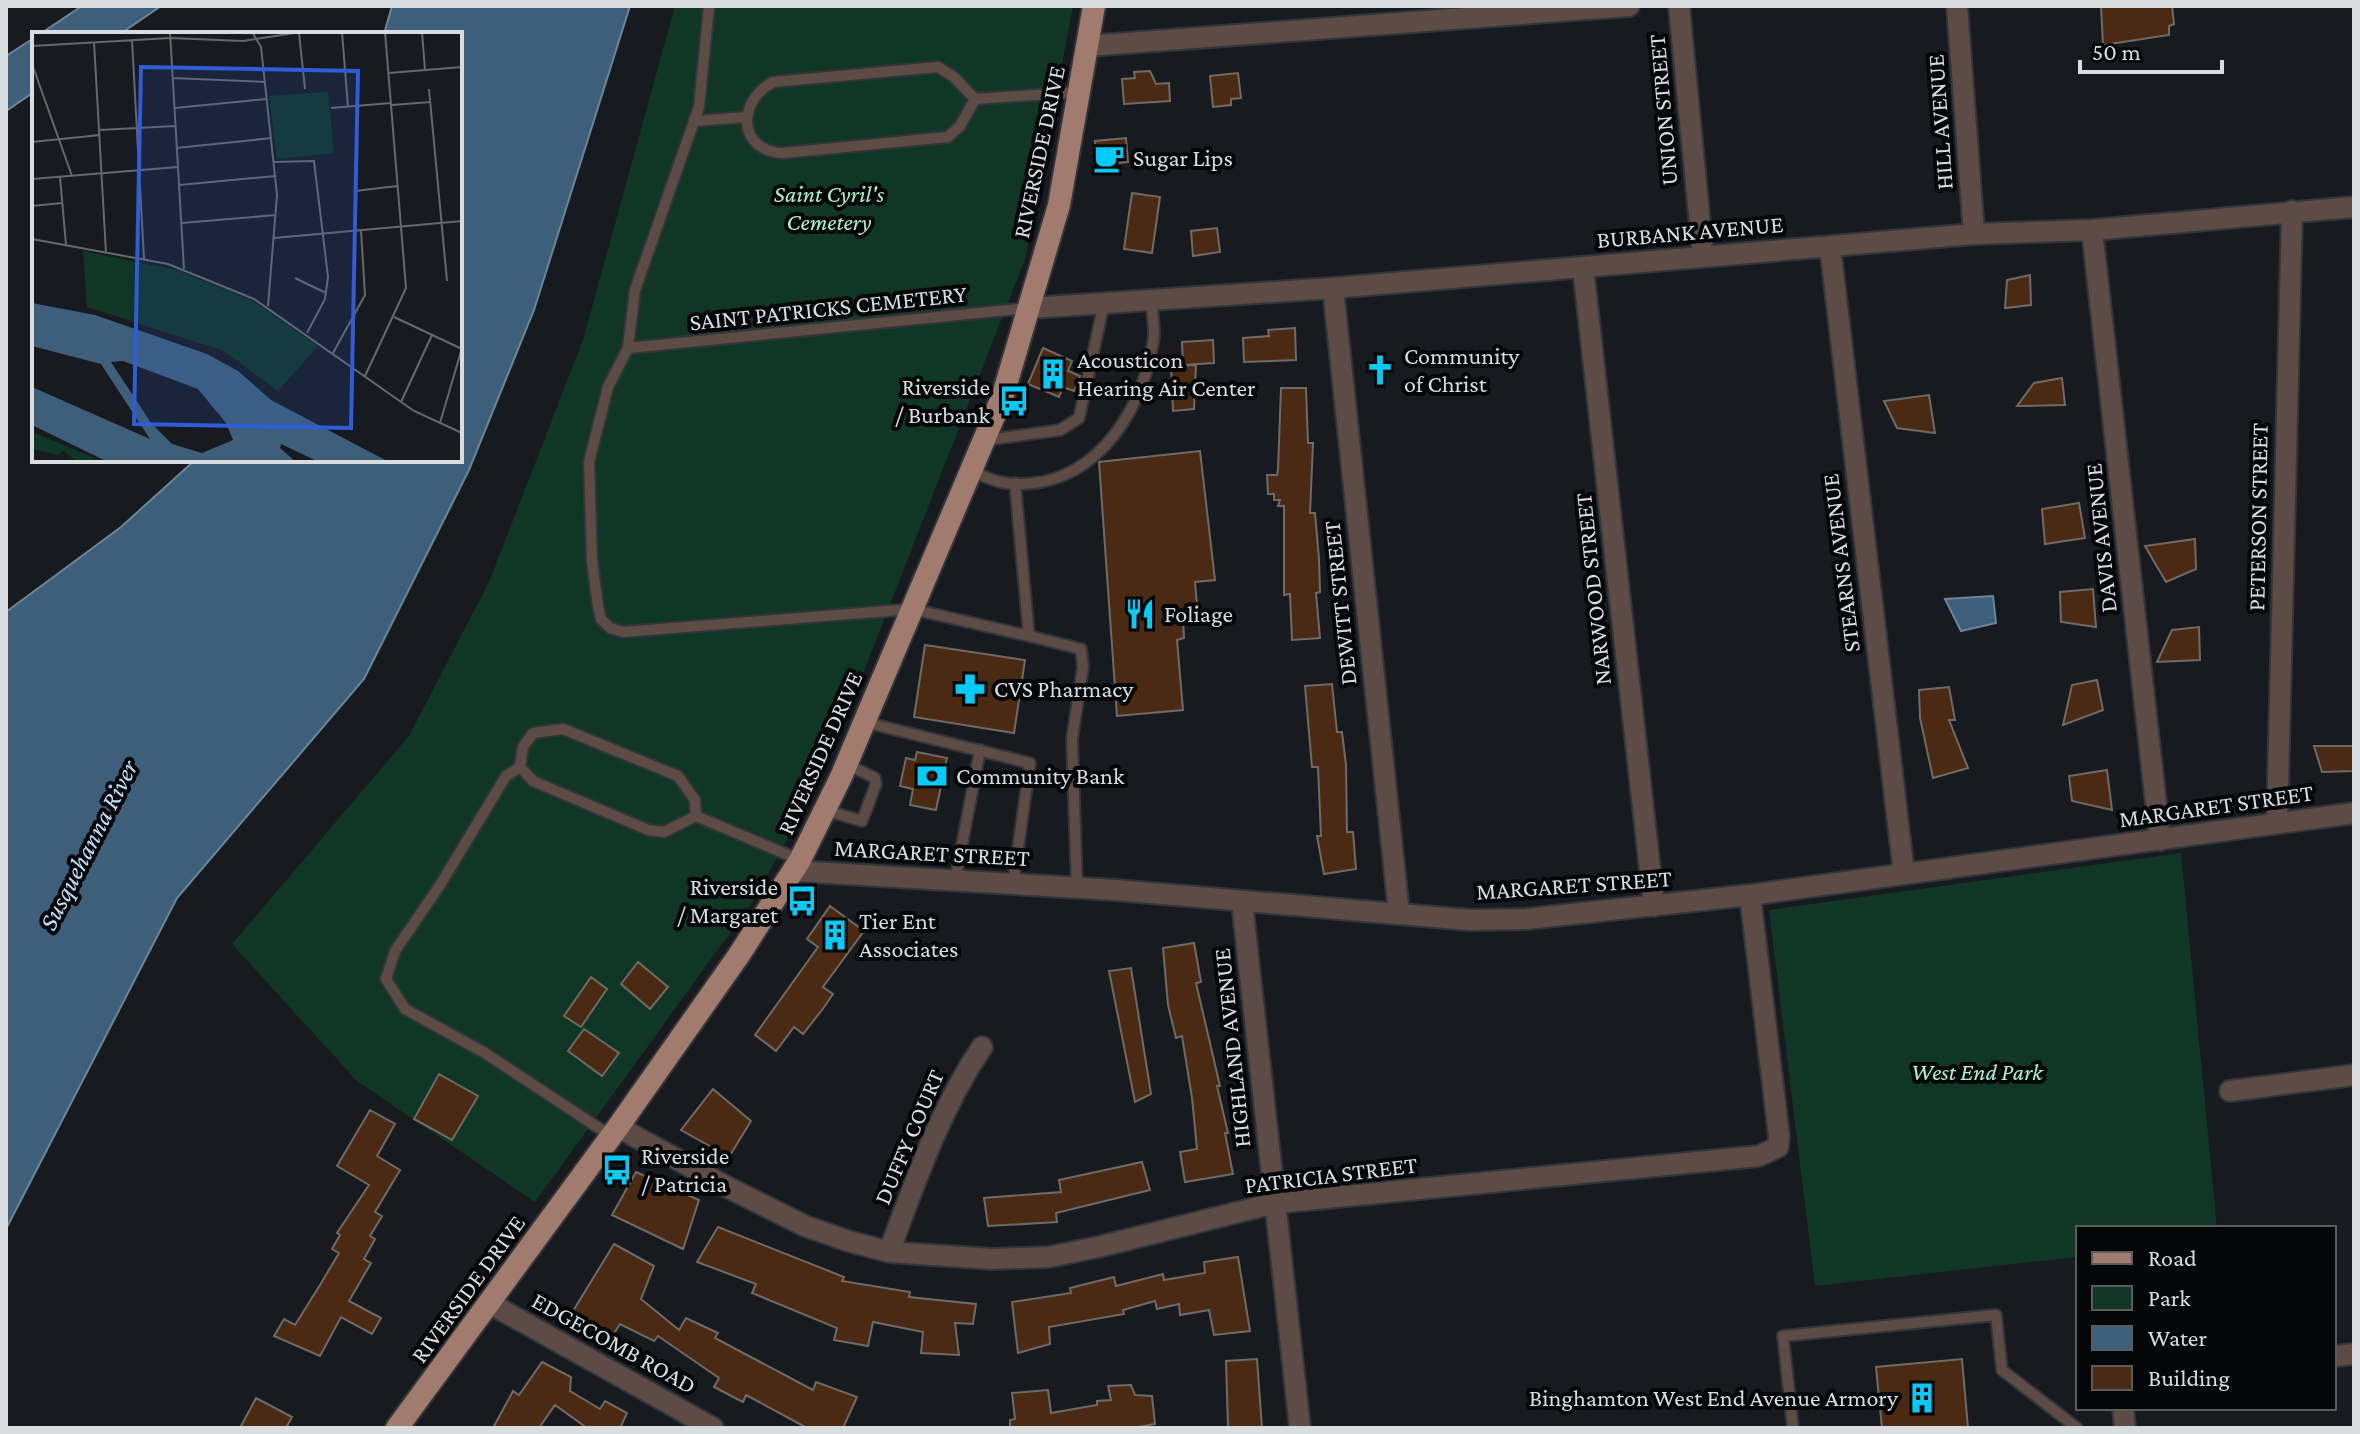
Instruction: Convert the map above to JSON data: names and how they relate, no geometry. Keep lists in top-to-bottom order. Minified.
{"streets":{"main road":["RIVERSIDE DRIVE"],"street":["UNION STREET","HILL AVENUE","BURBANK AVENUE","PETERSON STREET","DAVIS AVENUE","STEARNS AVENUE","NARWOOD STREET","DEWITT STREET","MARGARET STREET","HIGHLAND AVENUE","DUFFY COURT","PATRICIA STREET","EDGECOMB ROAD"],"lane":["SAINT PATRICKS CEMETERY"]},"crossings":[["UNION STREET","BURBANK AVENUE"],["HILL AVENUE","BURBANK AVENUE"],["RIVERSIDE DRIVE","BURBANK AVENUE"],["RIVERSIDE DRIVE","SAINT PATRICKS CEMETERY"],["RIVERSIDE DRIVE","MARGARET STREET"],["RIVERSIDE DRIVE","PATRICIA STREET"],["RIVERSIDE DRIVE","EDGECOMB ROAD"],["BURBANK AVENUE","SAINT PATRICKS CEMETERY"],["BURBANK AVENUE","PETERSON STREET"],["BURBANK AVENUE","DAVIS AVENUE"],["BURBANK AVENUE","STEARNS AVENUE"],["BURBANK AVENUE","NARWOOD STREET"],["BURBANK AVENUE","DEWITT STREET"],["PETERSON STREET","MARGARET STREET"],["DAVIS AVENUE","MARGARET STREET"],["STEARNS AVENUE","MARGARET STREET"],["NARWOOD STREET","MARGARET STREET"],["DEWITT STREET","MARGARET STREET"],["MARGARET STREET","HIGHLAND AVENUE"],["MARGARET STREET","PATRICIA STREET"],["HIGHLAND AVENUE","PATRICIA STREET"],["DUFFY COURT","PATRICIA STREET"]],"water":["Susquehanna River"],"parks":["Saint Cyril's Cemetery","West End Park"],"places":{"cafe":["Sugar Lips"],"church":["Community of Christ"],"building":["Acousticon Hearing Air Center","Tier Ent Associates","Binghamton West End Avenue Armory"],"bus stop":["Riverside / Burbank","Riverside / Margaret","Riverside / Patricia"],"restaurant":["Foliage"],"pharmacy":["CVS Pharmacy"],"bank":["Community Bank"]},"legend":["Road","Park","Water","Building"],"scale_bar":"50 m"}
